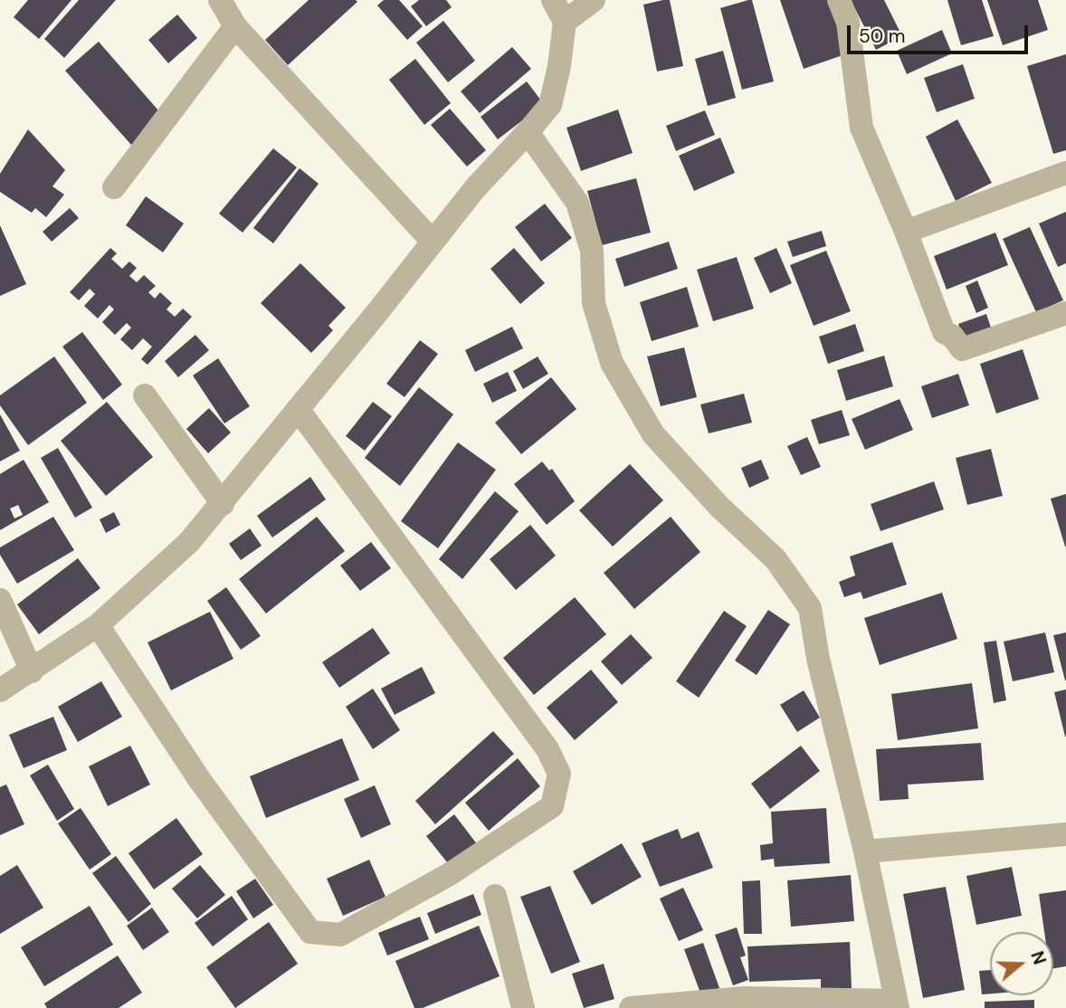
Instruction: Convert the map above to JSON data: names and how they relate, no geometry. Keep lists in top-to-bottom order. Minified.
{"scale_bar":"50 m","north":"right"}
